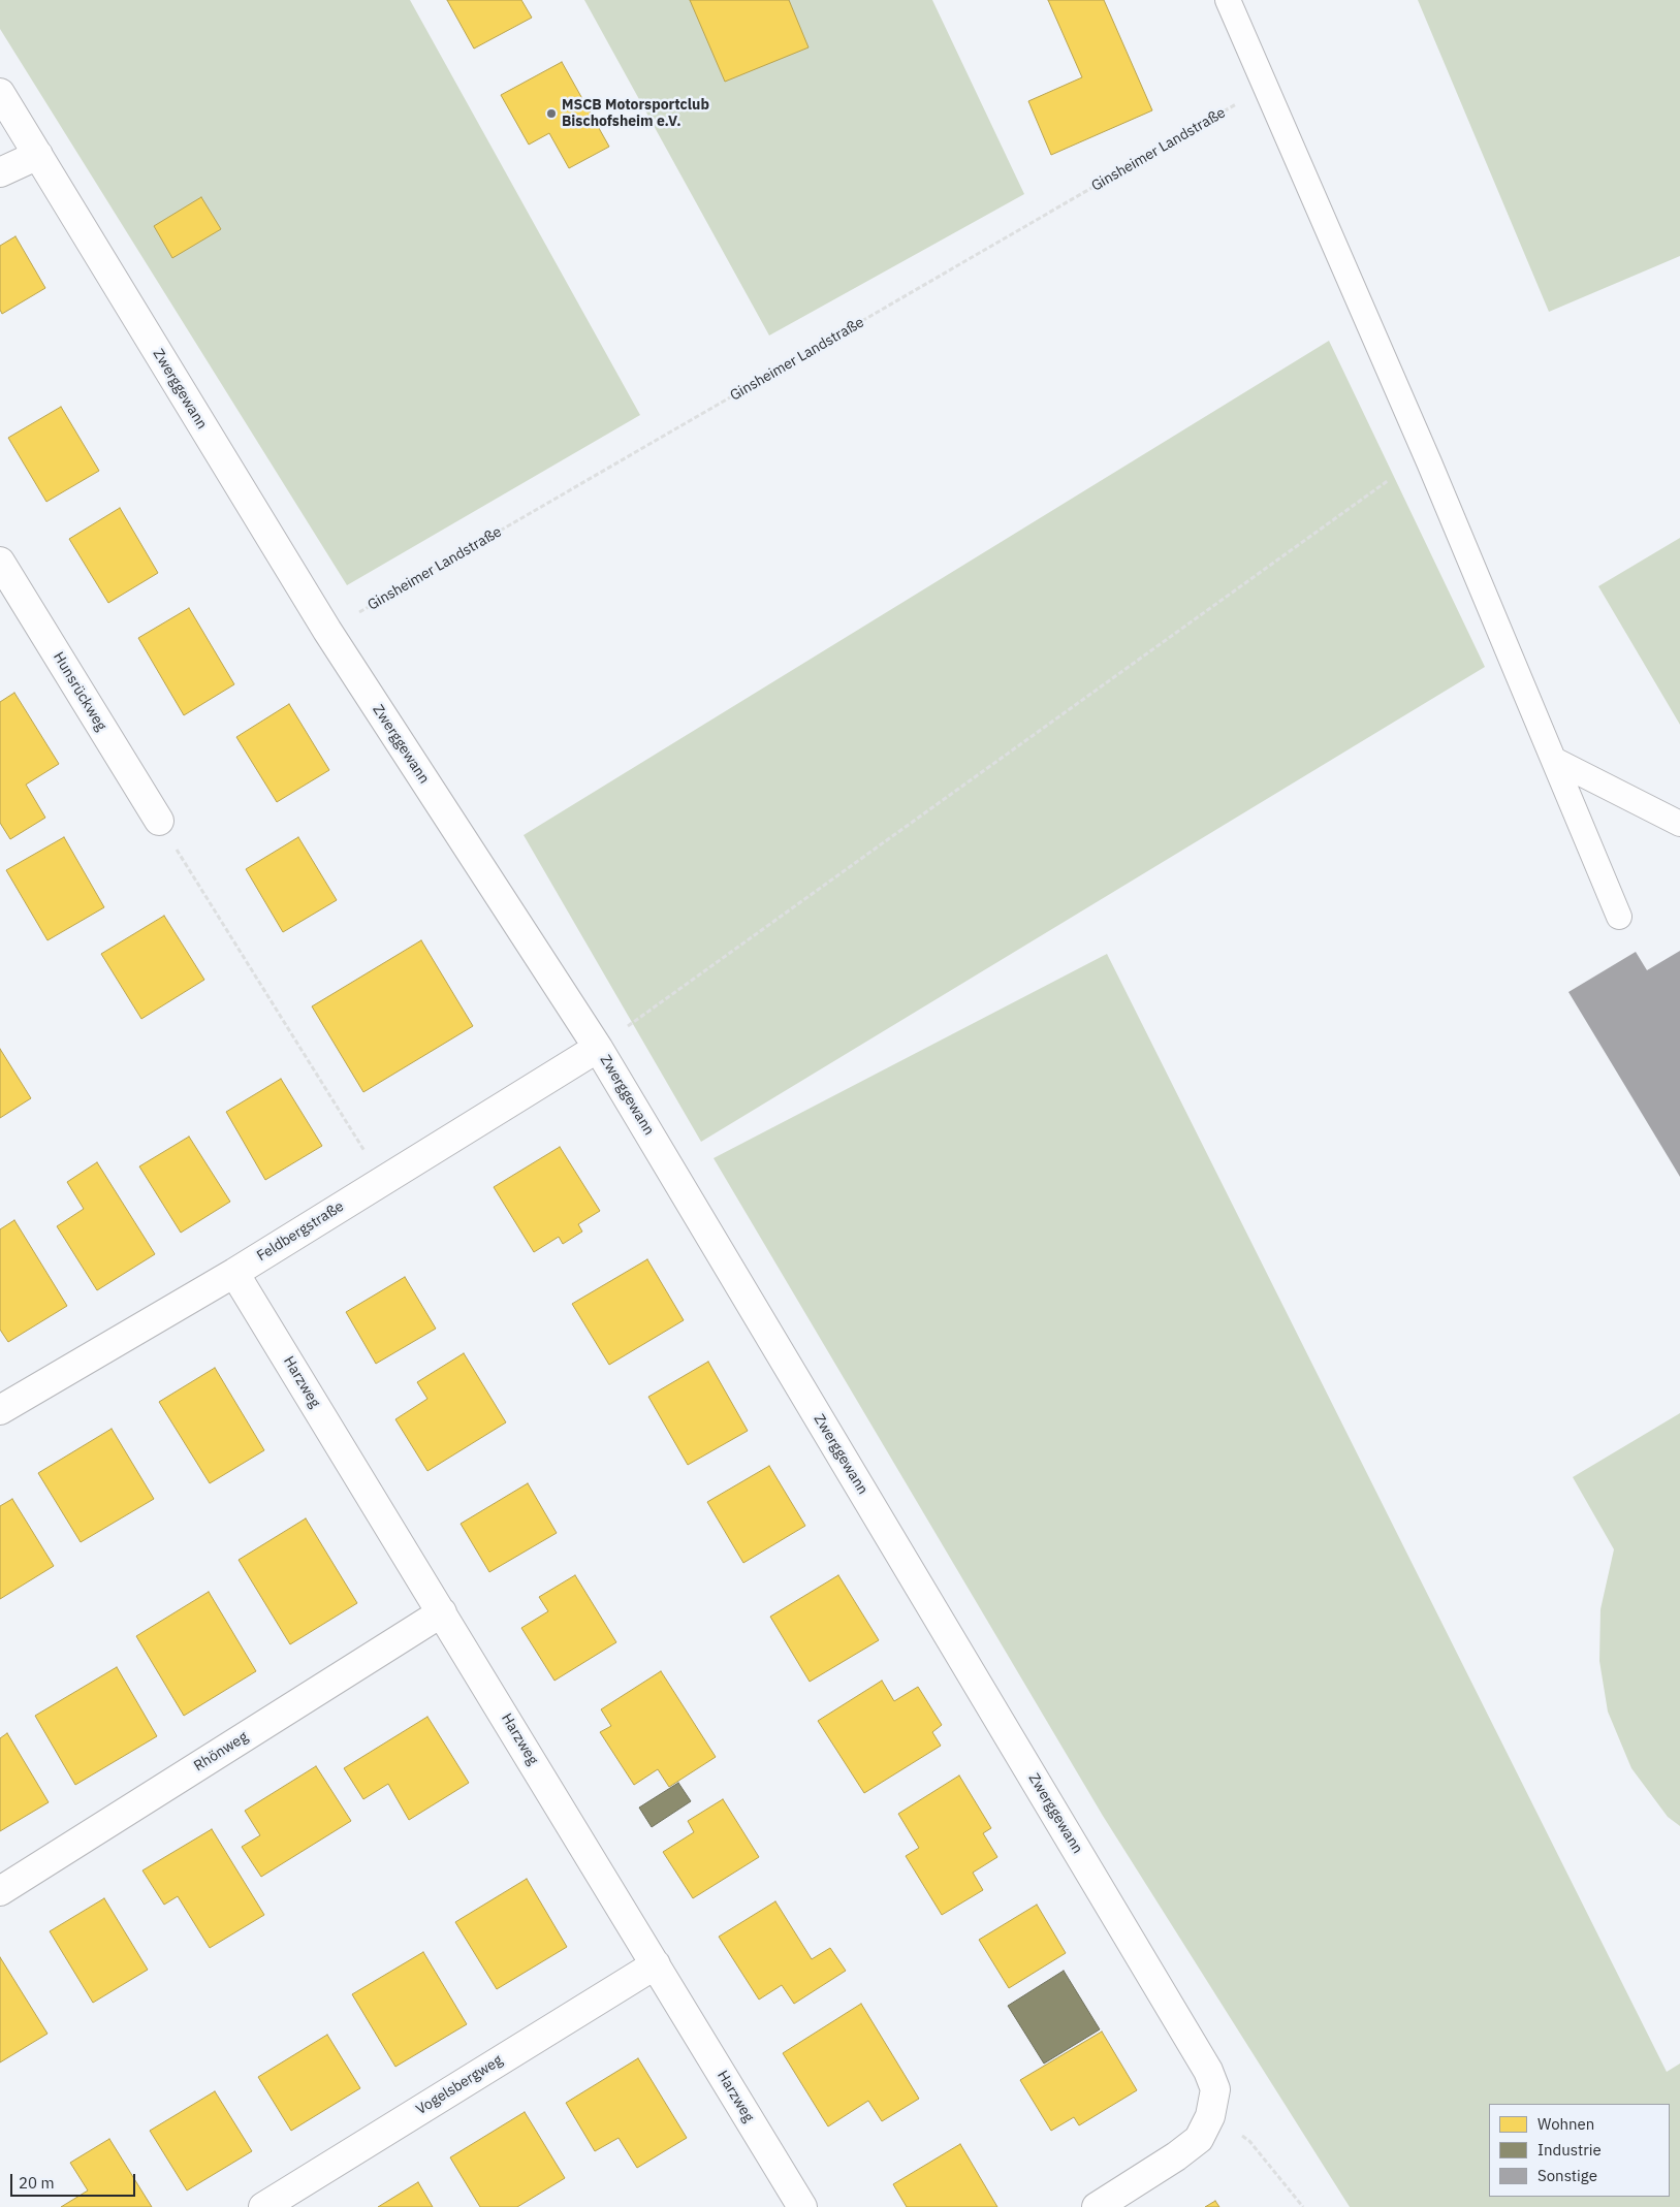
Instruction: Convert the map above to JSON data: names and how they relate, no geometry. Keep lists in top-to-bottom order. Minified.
{"streets":{"street":["Zwerggewann","Hunsrückweg","Feldbergstraße","Harzweg","Rhönweg","Vogelsbergweg"],"path":["Ginsheimer Landstraße"]},"crossings":[["Ginsheimer Landstraße","Zwerggewann"],["Zwerggewann","Feldbergstraße"],["Feldbergstraße","Harzweg"],["Harzweg","Rhönweg"],["Harzweg","Vogelsbergweg"]],"places":["MSCB Motorsportclub Bischofsheim e.V."],"legend":["Wohnen","Industrie","Sonstige"],"scale_bar":"20 m"}
